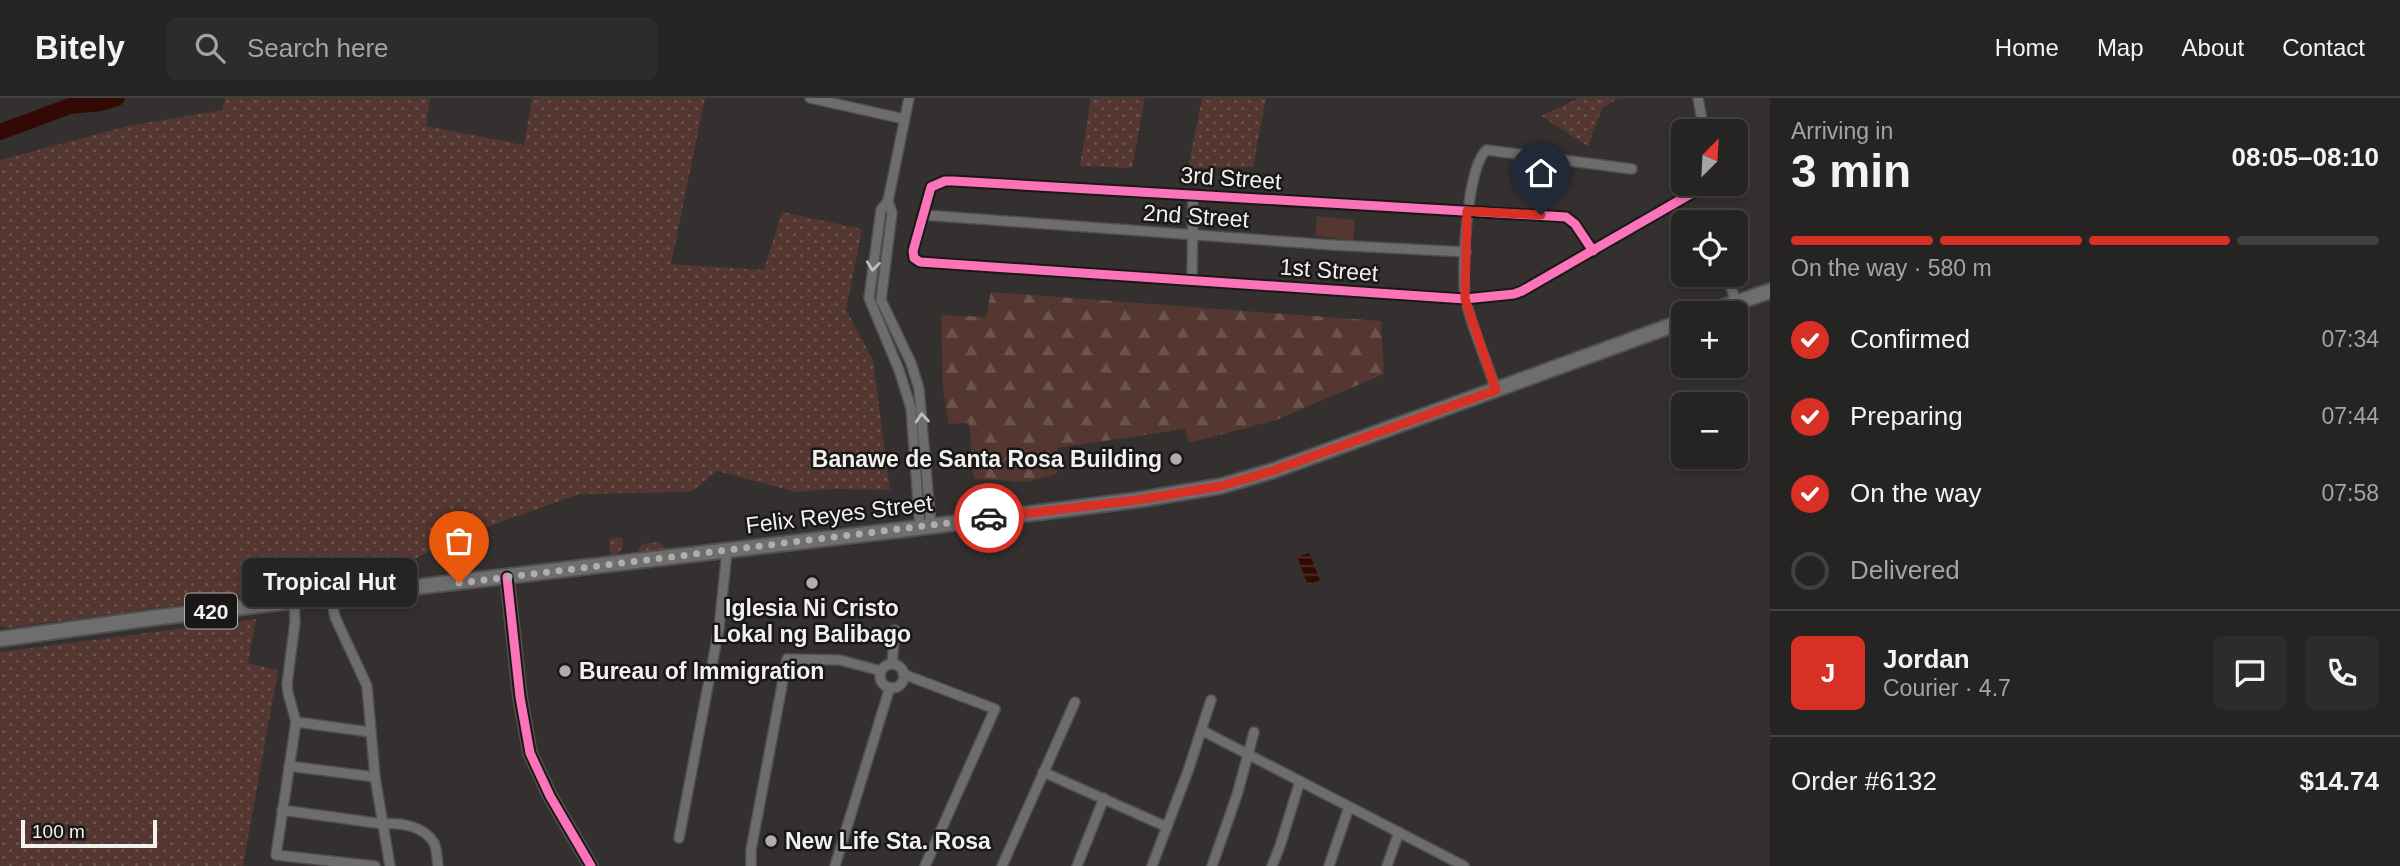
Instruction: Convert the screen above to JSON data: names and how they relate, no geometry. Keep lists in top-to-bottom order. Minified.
{"streets":{"main road":["Felix Reyes Street","420"],"street":["3rd Street","2nd Street","1st Street"]},"crossings":[["3rd Street","2nd Street"],["3rd Street","1st Street"]],"places":["Banawe de Santa Rosa Building","Tropical Hut","Iglesia Ni Cristo Lokal ng Balibago","Bureau of Immigration","New Life Sta. Rosa"],"scale_bar":"100 m","north":"top right","page":{"header":"Bitely","search":"Search here","nav":["Home","Map","About","Contact"],"heading":["3 min","Arriving in","08:05–08:10"],"panel":["Jordan","Courier · 4.7","Order #6132","$14.74"],"map_buttons":["+","−"],"bar":"On the way · 580 m","list":[["Confirmed","07:34"],["Preparing","07:44"],["On the way","07:58"],"Delivered"],"bubble":"Tropical Hut","round":"J","scale":"100 m"}}
